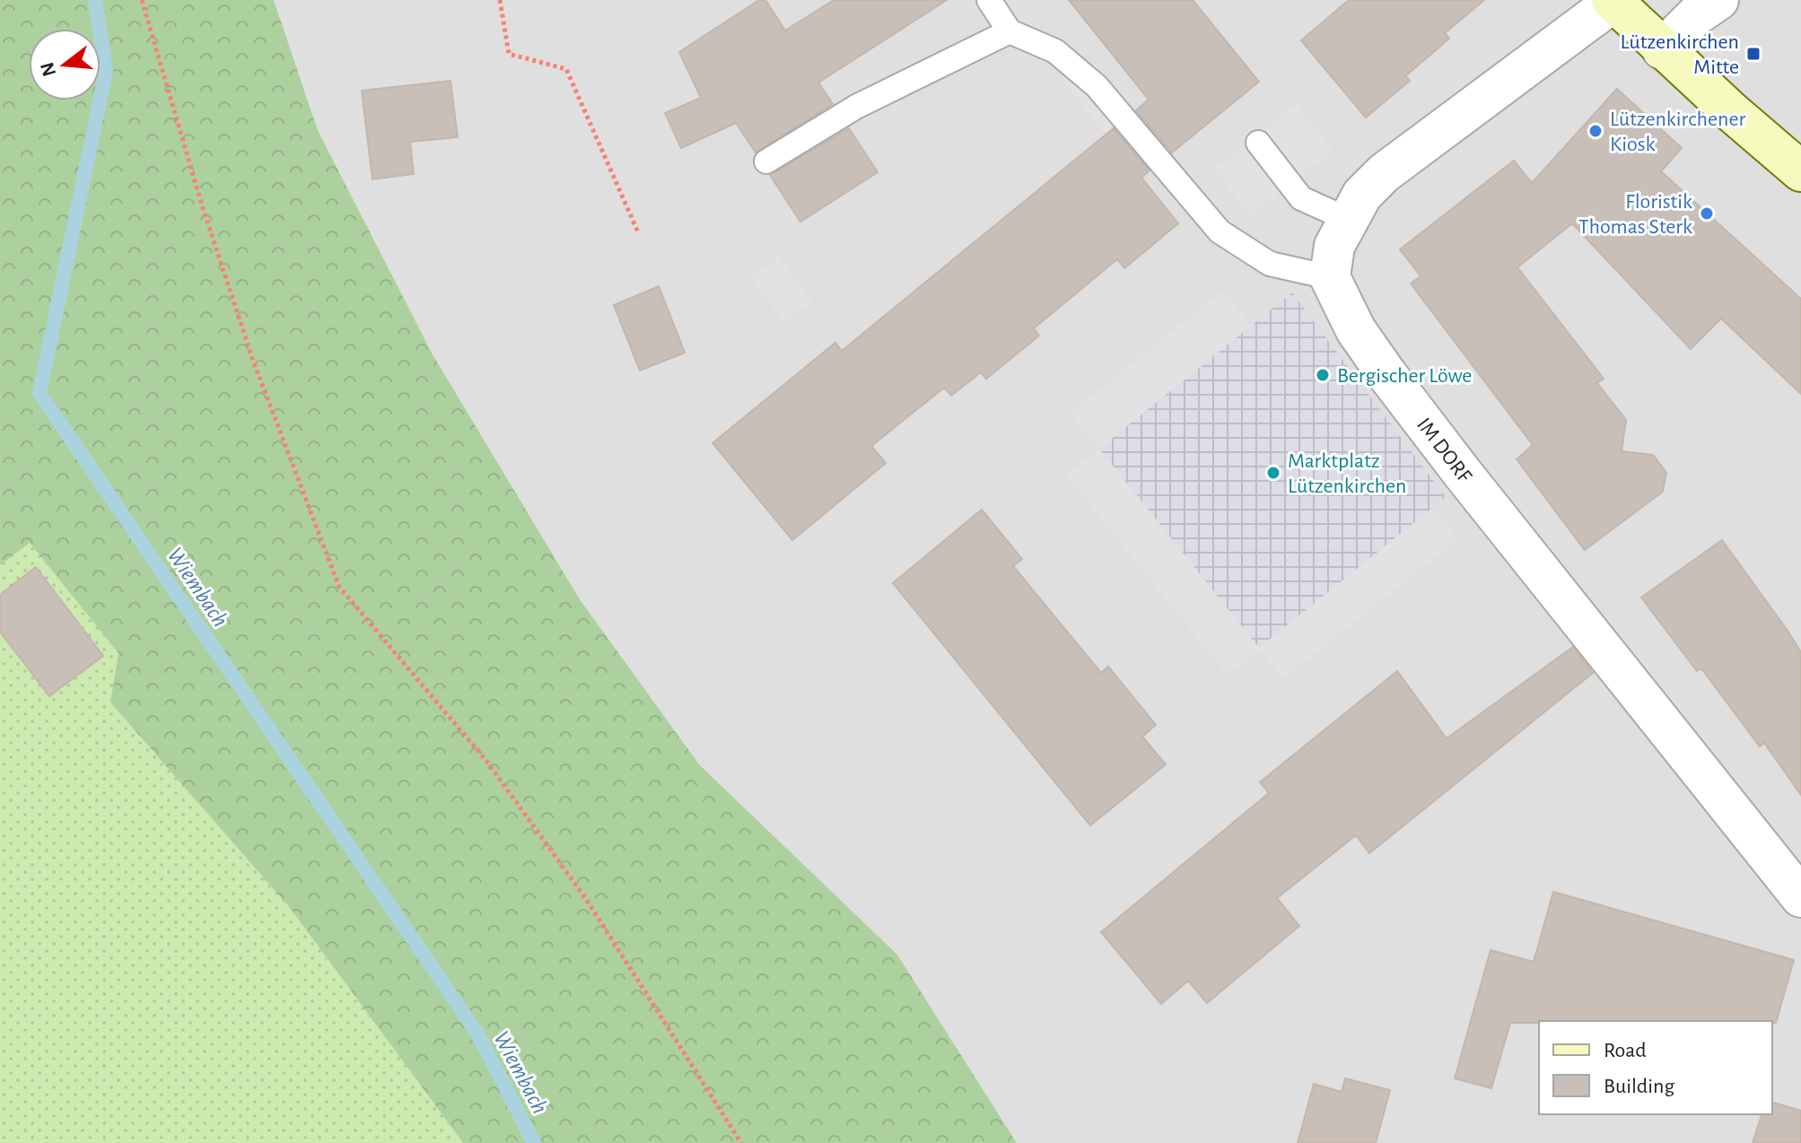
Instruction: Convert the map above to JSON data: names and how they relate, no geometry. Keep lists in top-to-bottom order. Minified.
{"streets":{"street":["IM DORF"]},"water":["Wiembach"],"places":{"transit":["Lützenkirchen Mitte"],"other":["Lützenkirchener Kiosk","Floristik Thomas Sterk","Bergischer Löwe","Marktplatz Lützenkirchen"]},"legend":["Road","Building"],"north":"left"}
